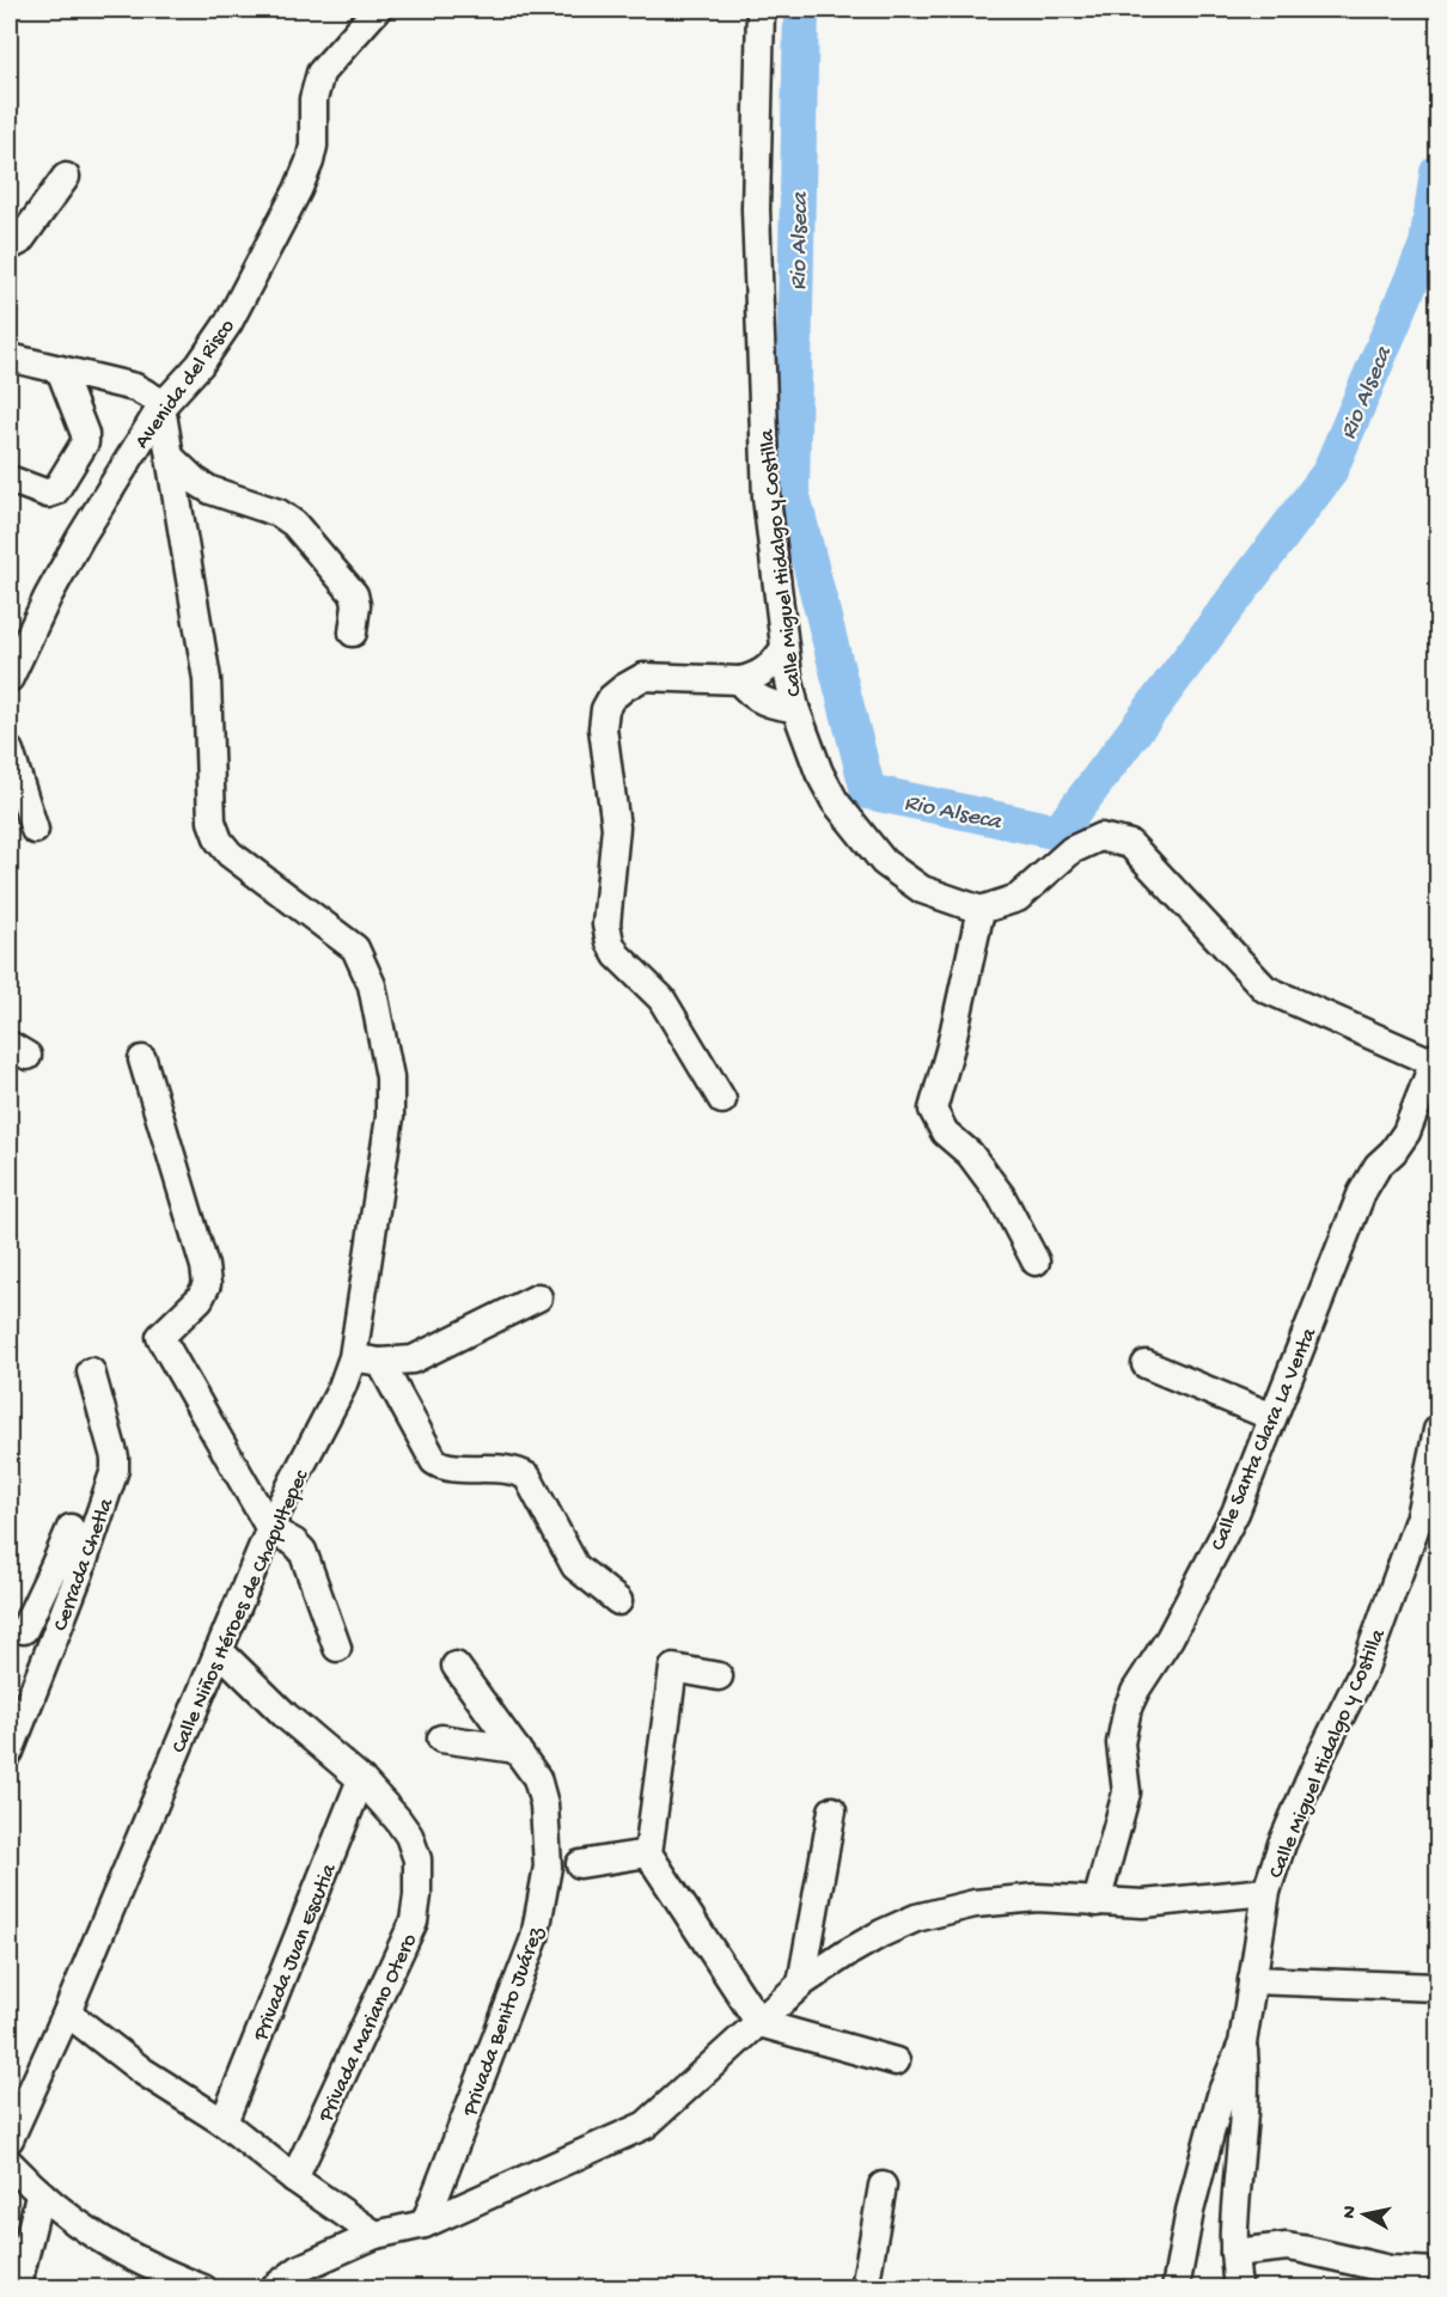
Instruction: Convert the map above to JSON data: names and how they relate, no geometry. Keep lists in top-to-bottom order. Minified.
{"streets":{"street":["Avenida del Risco","Calle Miguel Hidalgo y Costilla","Calle Santa Clara La Venta","Cerrada Chetla","Calle Niños Héroes de Chapultepec","Privada Juan Escutia","Privada Benito Juárez","Privada Mariano Otero"]},"crossings":[["Avenida del Risco","Calle Niños Héroes de Chapultepec"],["Calle Niños Héroes de Chapultepec","Privada Mariano Otero"],["Privada Juan Escutia","Privada Mariano Otero"]],"water":["Rio Alseca"],"north":"left"}
